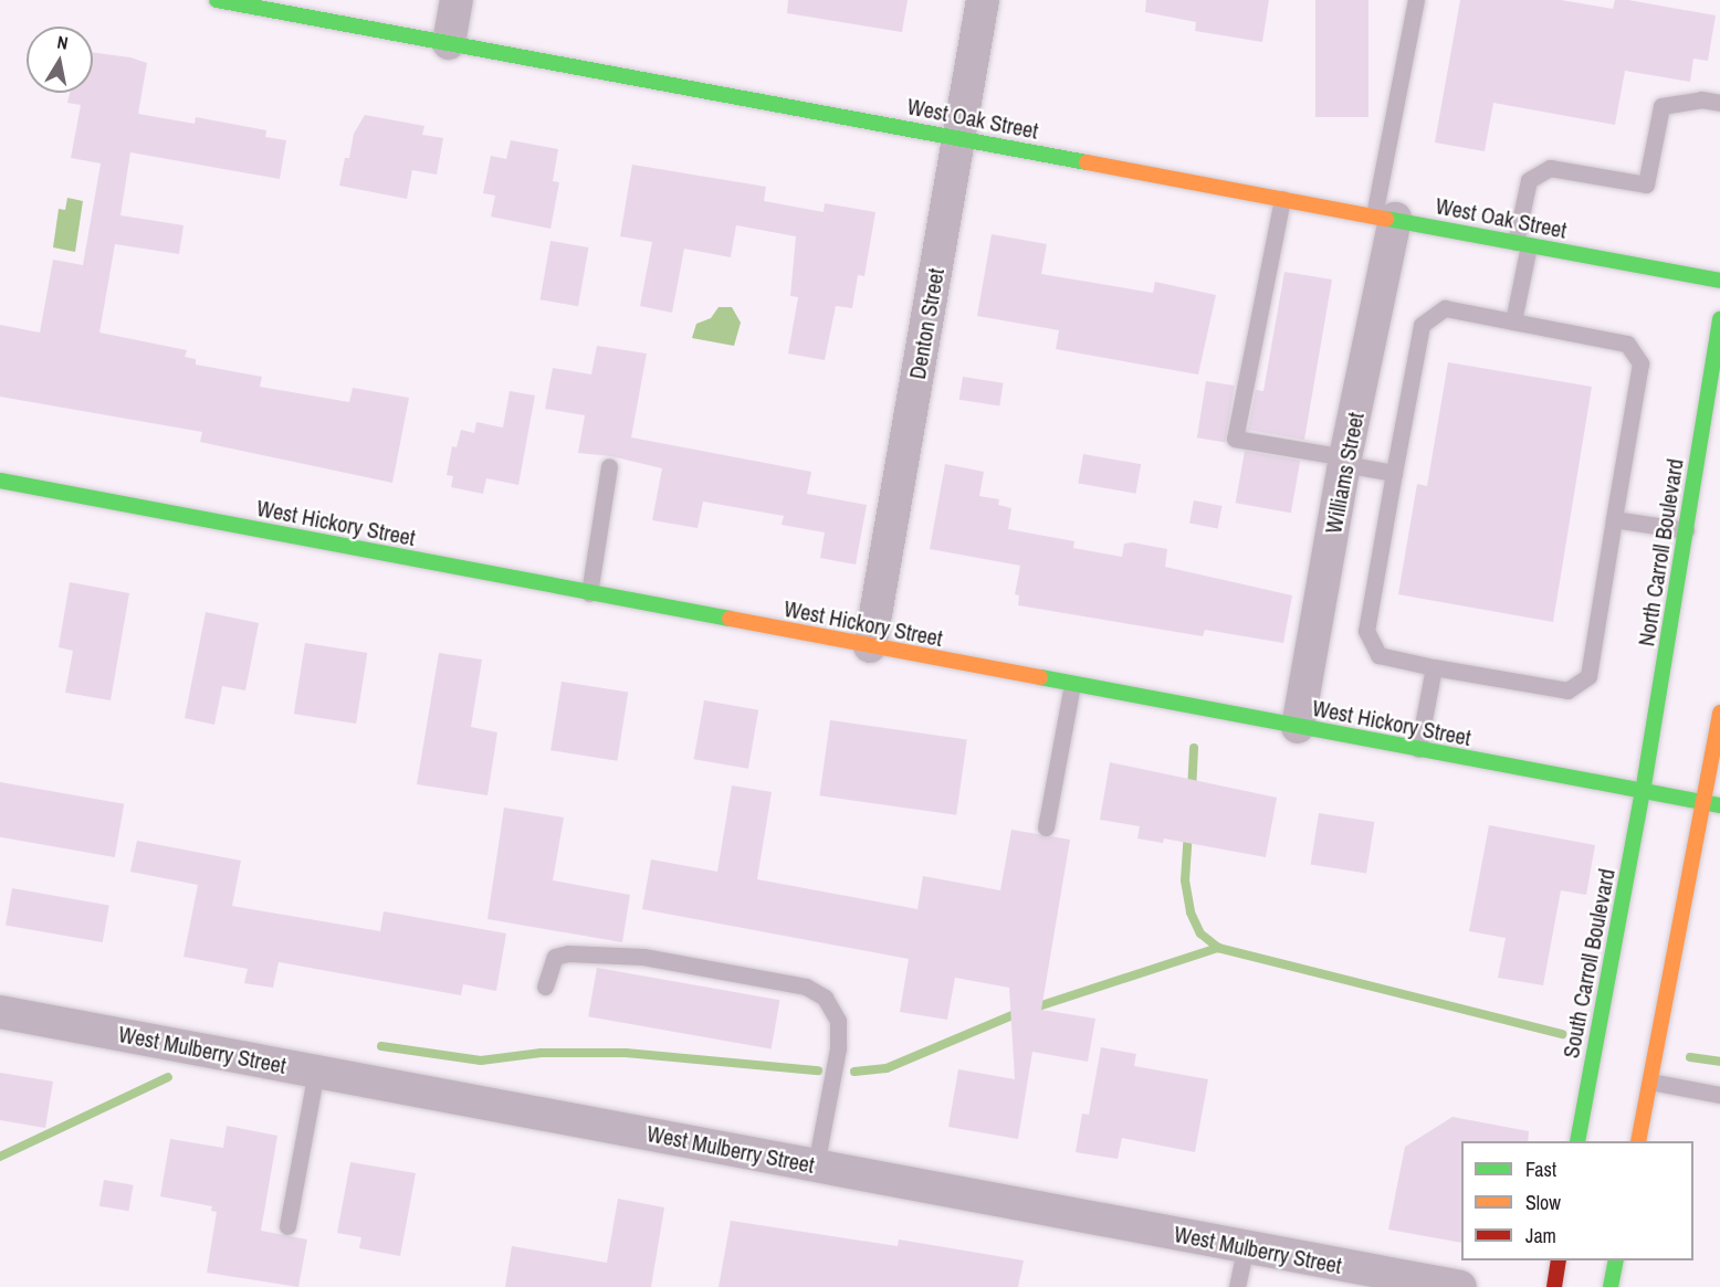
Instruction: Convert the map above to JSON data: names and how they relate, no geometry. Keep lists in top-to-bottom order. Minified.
{"streets":{"main road":["West Oak Street","West Hickory Street","North Carroll Boulevard","South Carroll Boulevard"],"street":["Denton Street","Williams Street","West Mulberry Street"]},"crossings":[["West Oak Street","Denton Street"],["West Oak Street","Williams Street"],["Denton Street","West Hickory Street"],["Williams Street","West Hickory Street"],["West Hickory Street","North Carroll Boulevard"],["West Hickory Street","South Carroll Boulevard"],["North Carroll Boulevard","South Carroll Boulevard"]],"legend":["Fast","Slow","Jam"],"north":"top"}
